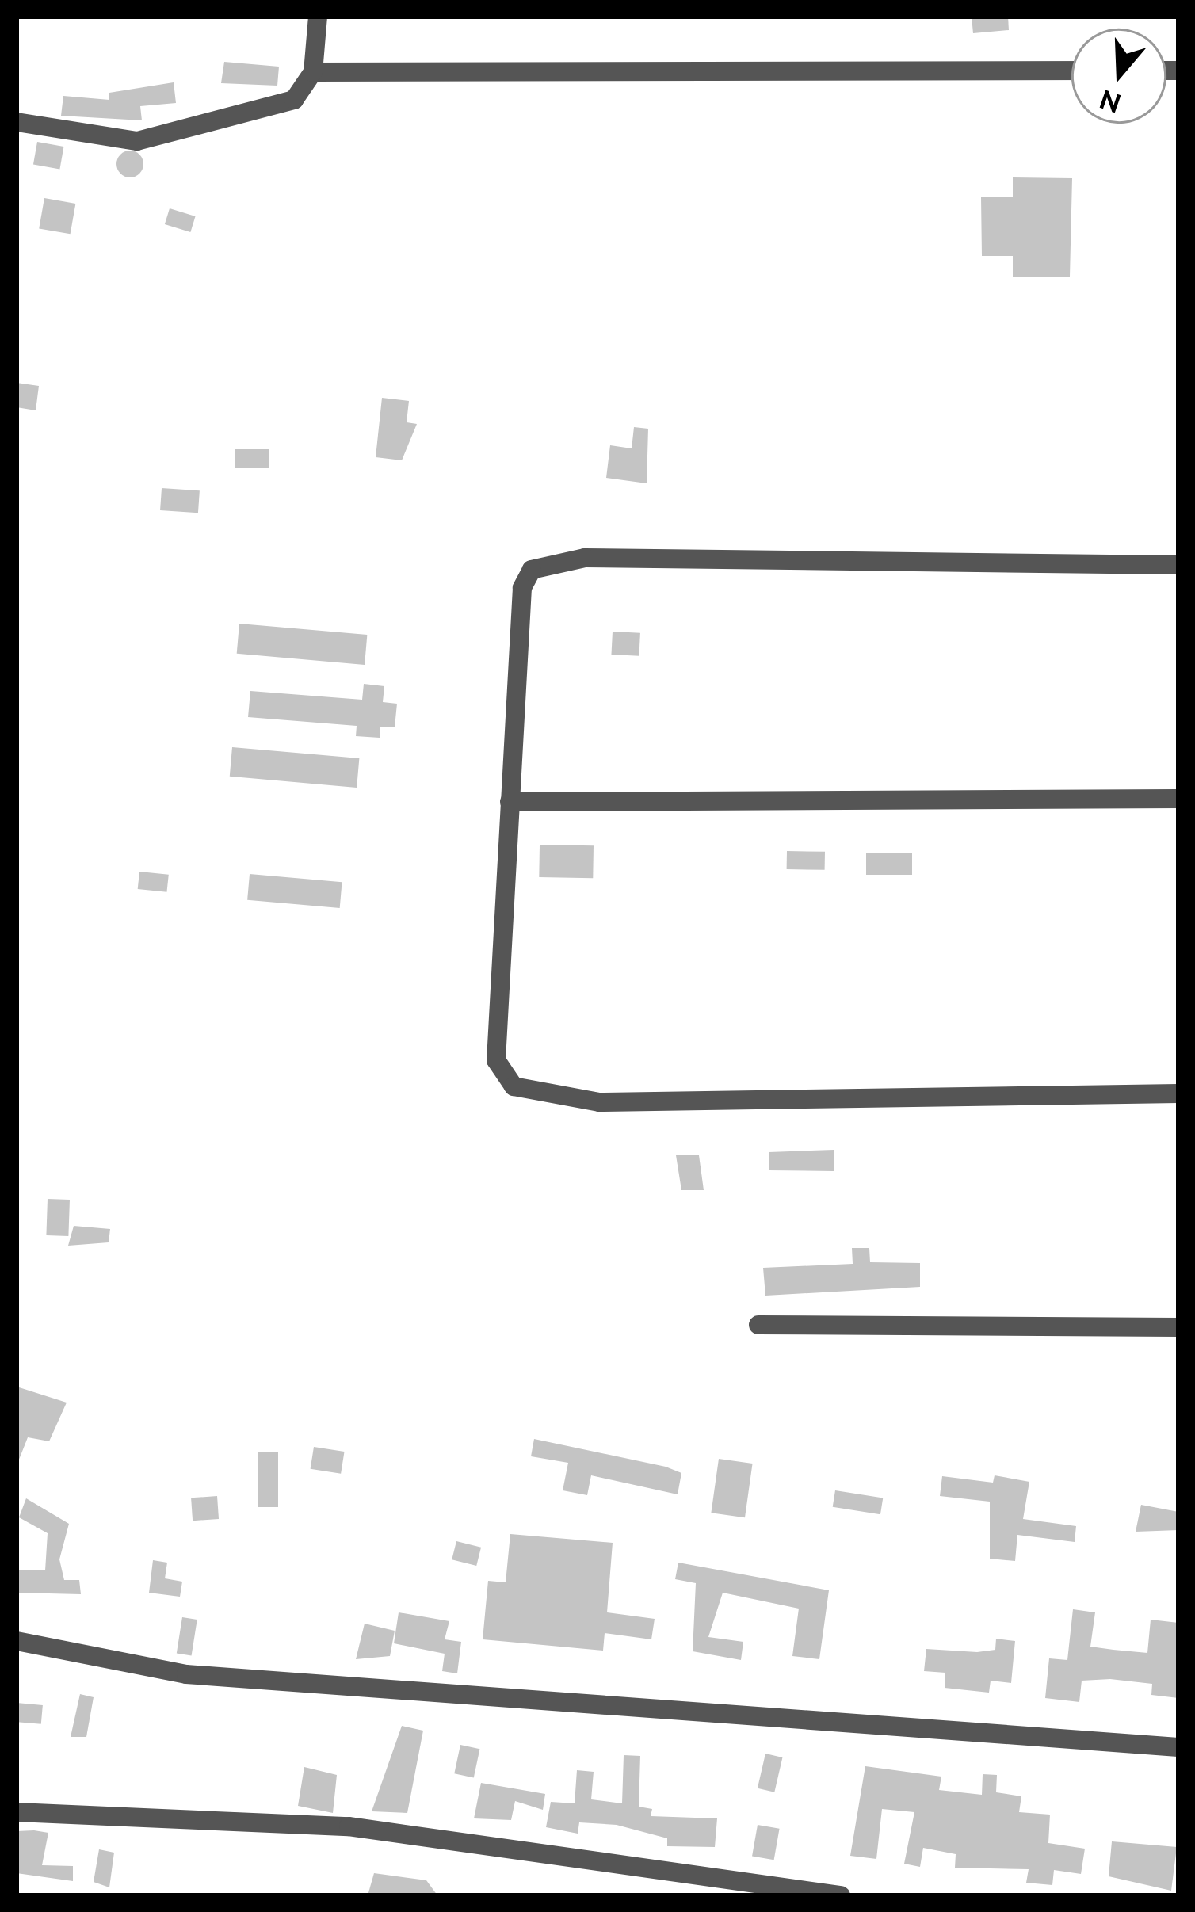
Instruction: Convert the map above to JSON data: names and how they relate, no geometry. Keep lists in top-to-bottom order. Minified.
{"north":"bottom"}
